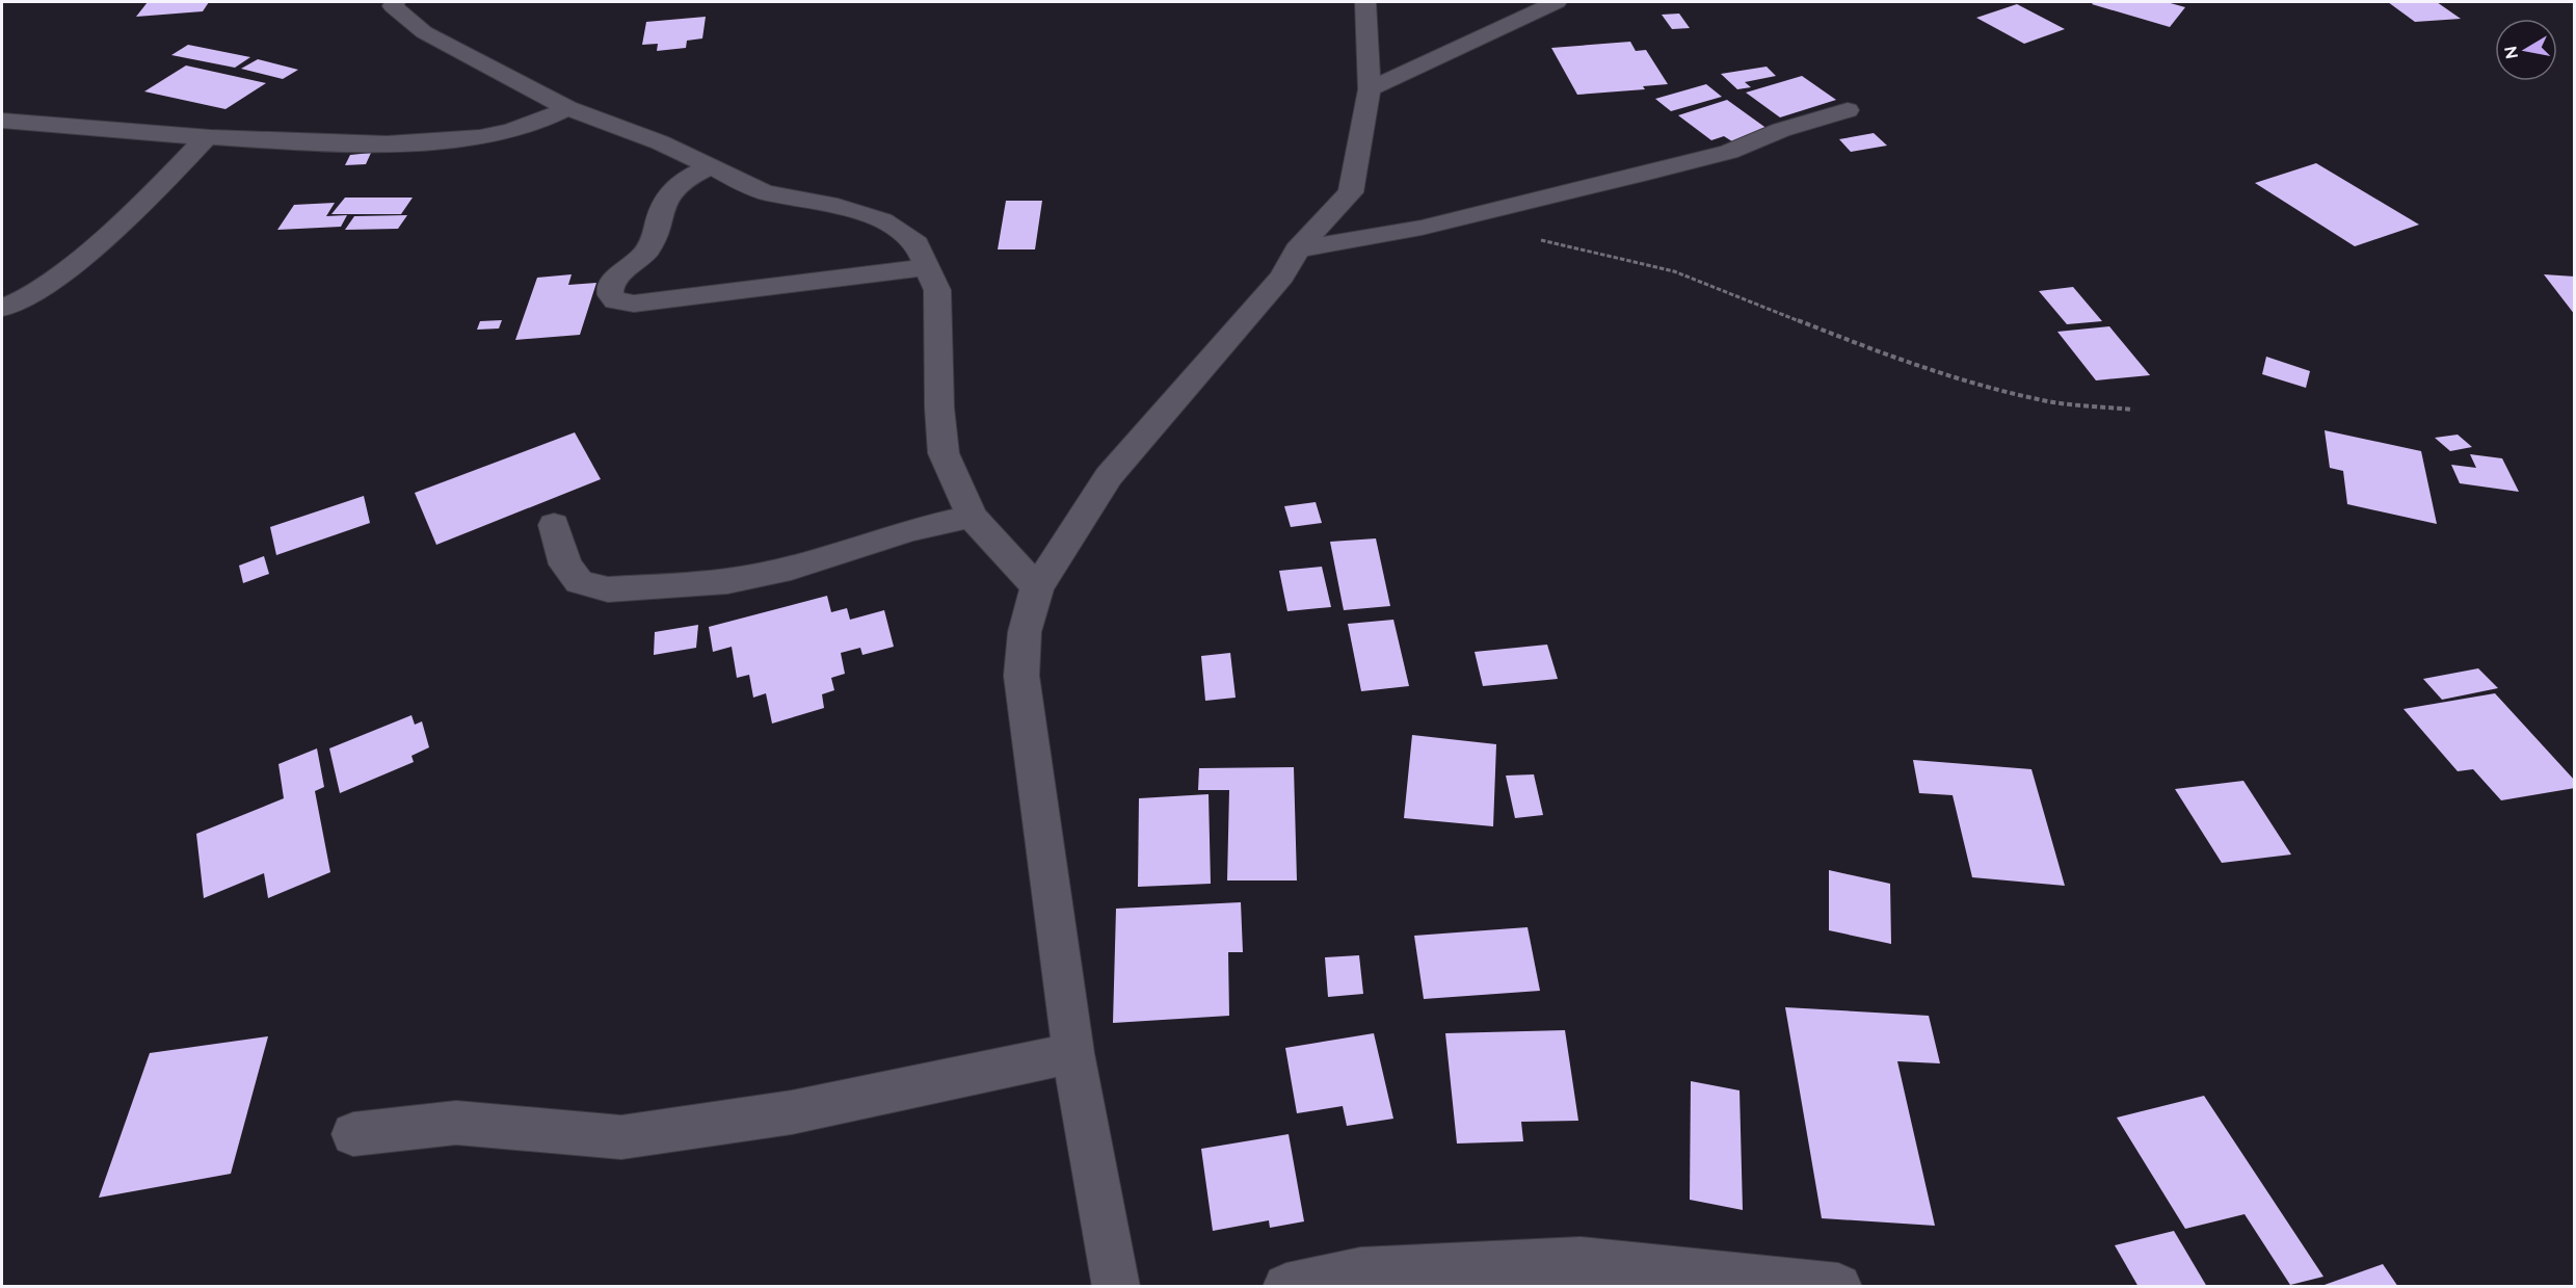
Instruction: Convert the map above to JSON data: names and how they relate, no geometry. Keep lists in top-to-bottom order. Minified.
{"north":"left"}
